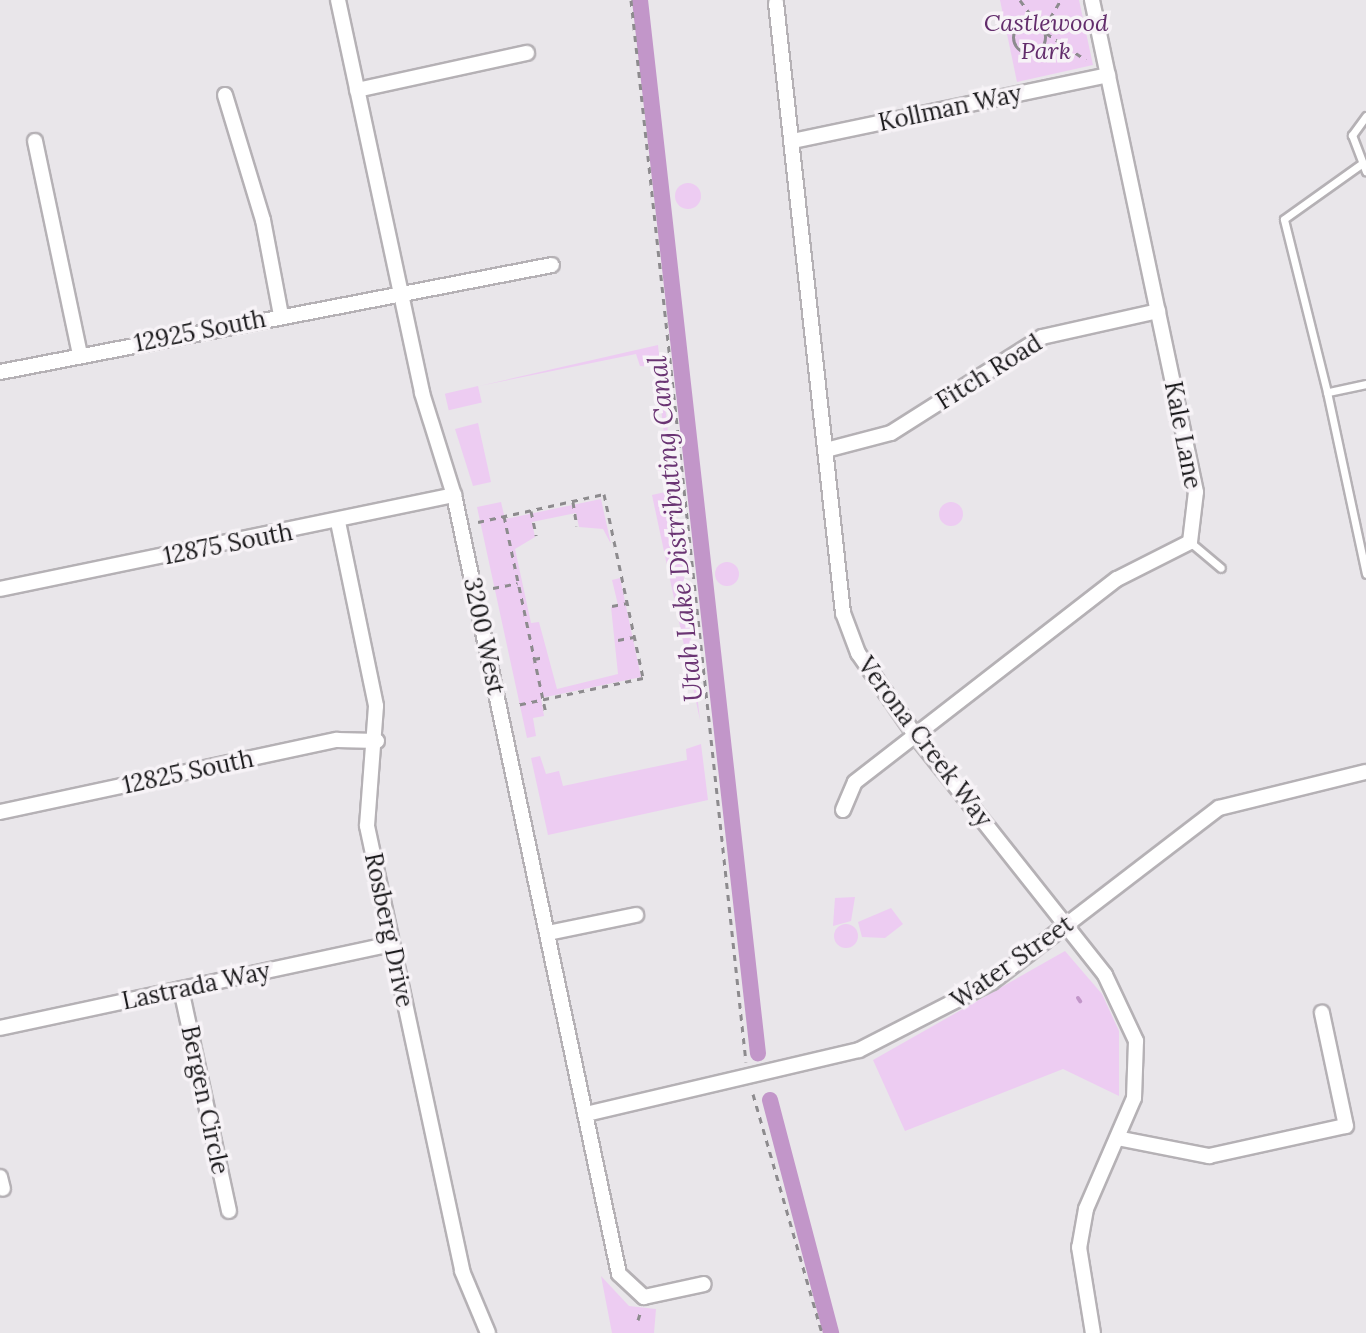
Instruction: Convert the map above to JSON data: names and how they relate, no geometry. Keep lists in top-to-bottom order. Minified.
{"streets":{"street":["Kollman Way","12925 South","Fitch Road","Kale Lane","12875 South","3200 West","Verona Creek Way","12825 South","Rosberg Drive","Water Street","Lastrada Way","Bergen Circle"]},"crossings":[["Kollman Way","Kale Lane"],["Kollman Way","Verona Creek Way"],["12925 South","3200 West"],["Fitch Road","Kale Lane"],["Fitch Road","Verona Creek Way"],["12875 South","3200 West"],["12875 South","Rosberg Drive"],["3200 West","Water Street"],["Verona Creek Way","Water Street"],["12825 South","Rosberg Drive"],["Rosberg Drive","Lastrada Way"],["Lastrada Way","Bergen Circle"]],"water":["Utah Lake Distributing Canal"],"parks":["Castlewood Park"]}
